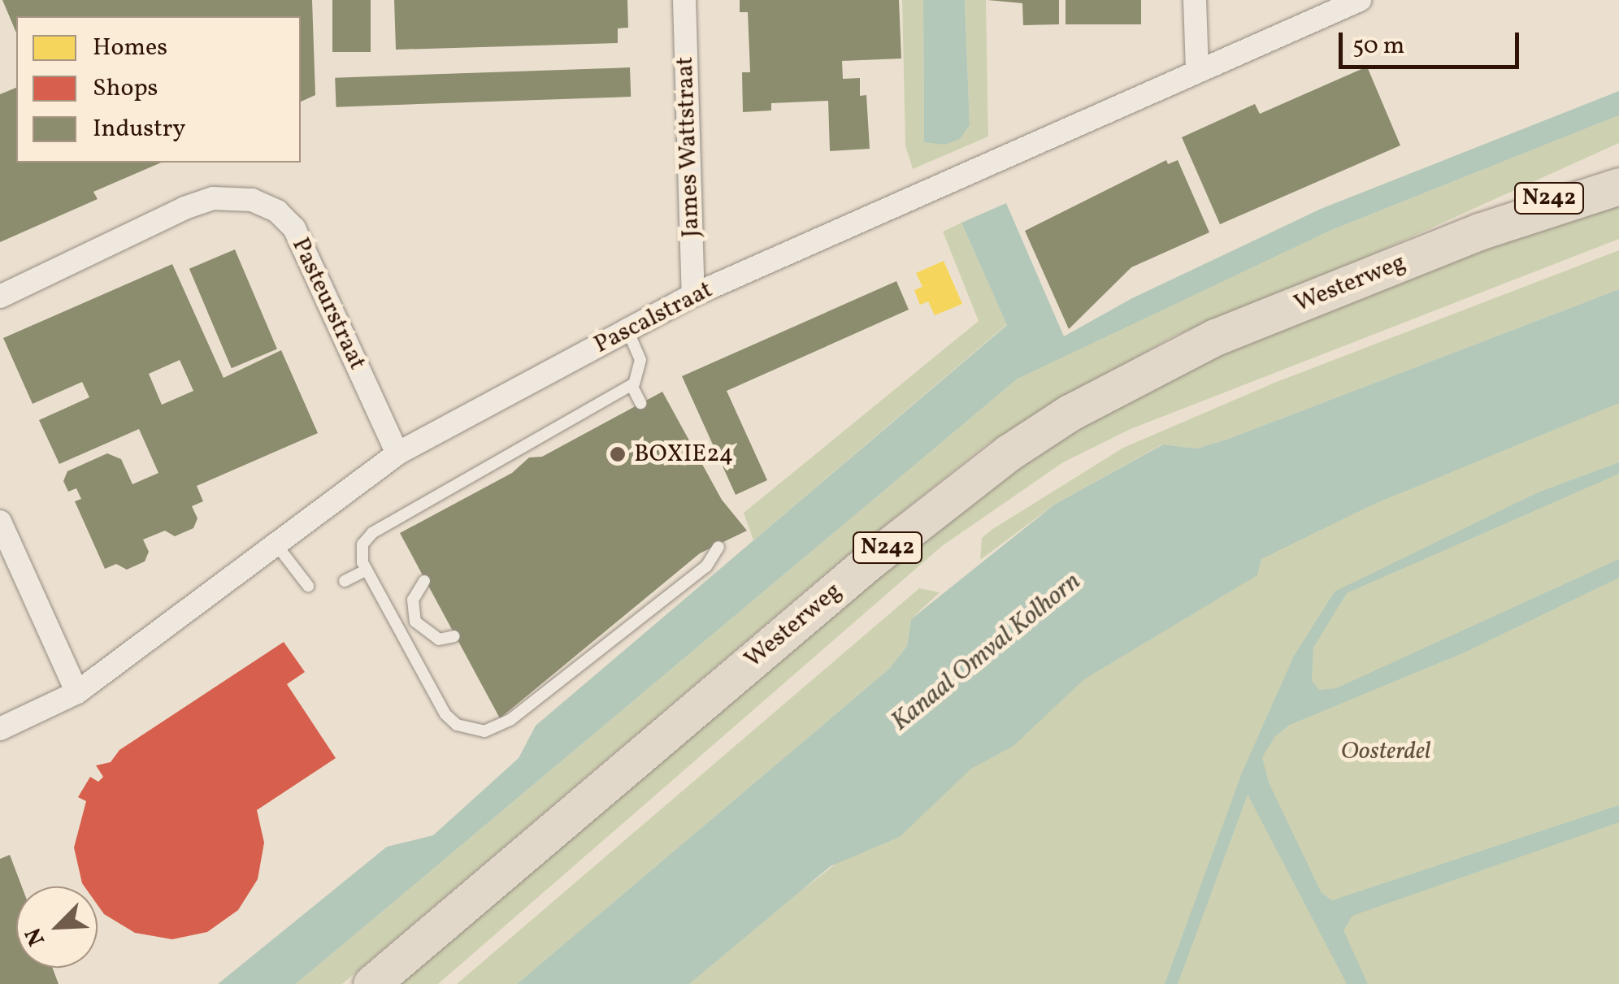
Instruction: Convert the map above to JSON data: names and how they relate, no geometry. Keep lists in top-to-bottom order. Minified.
{"streets":{"main road":["N242","Westerweg"],"street":["James Wattstraat","Pasteurstraat","Pascalstraat"]},"crossings":[["James Wattstraat","Pascalstraat"],["Pasteurstraat","Pascalstraat"]],"water":["Kanaal Omval Kolhorn"],"parks":["Oosterdel"],"places":["BOXIE24"],"legend":["Homes","Shops","Industry"],"scale_bar":"50 m","north":"bottom left"}
